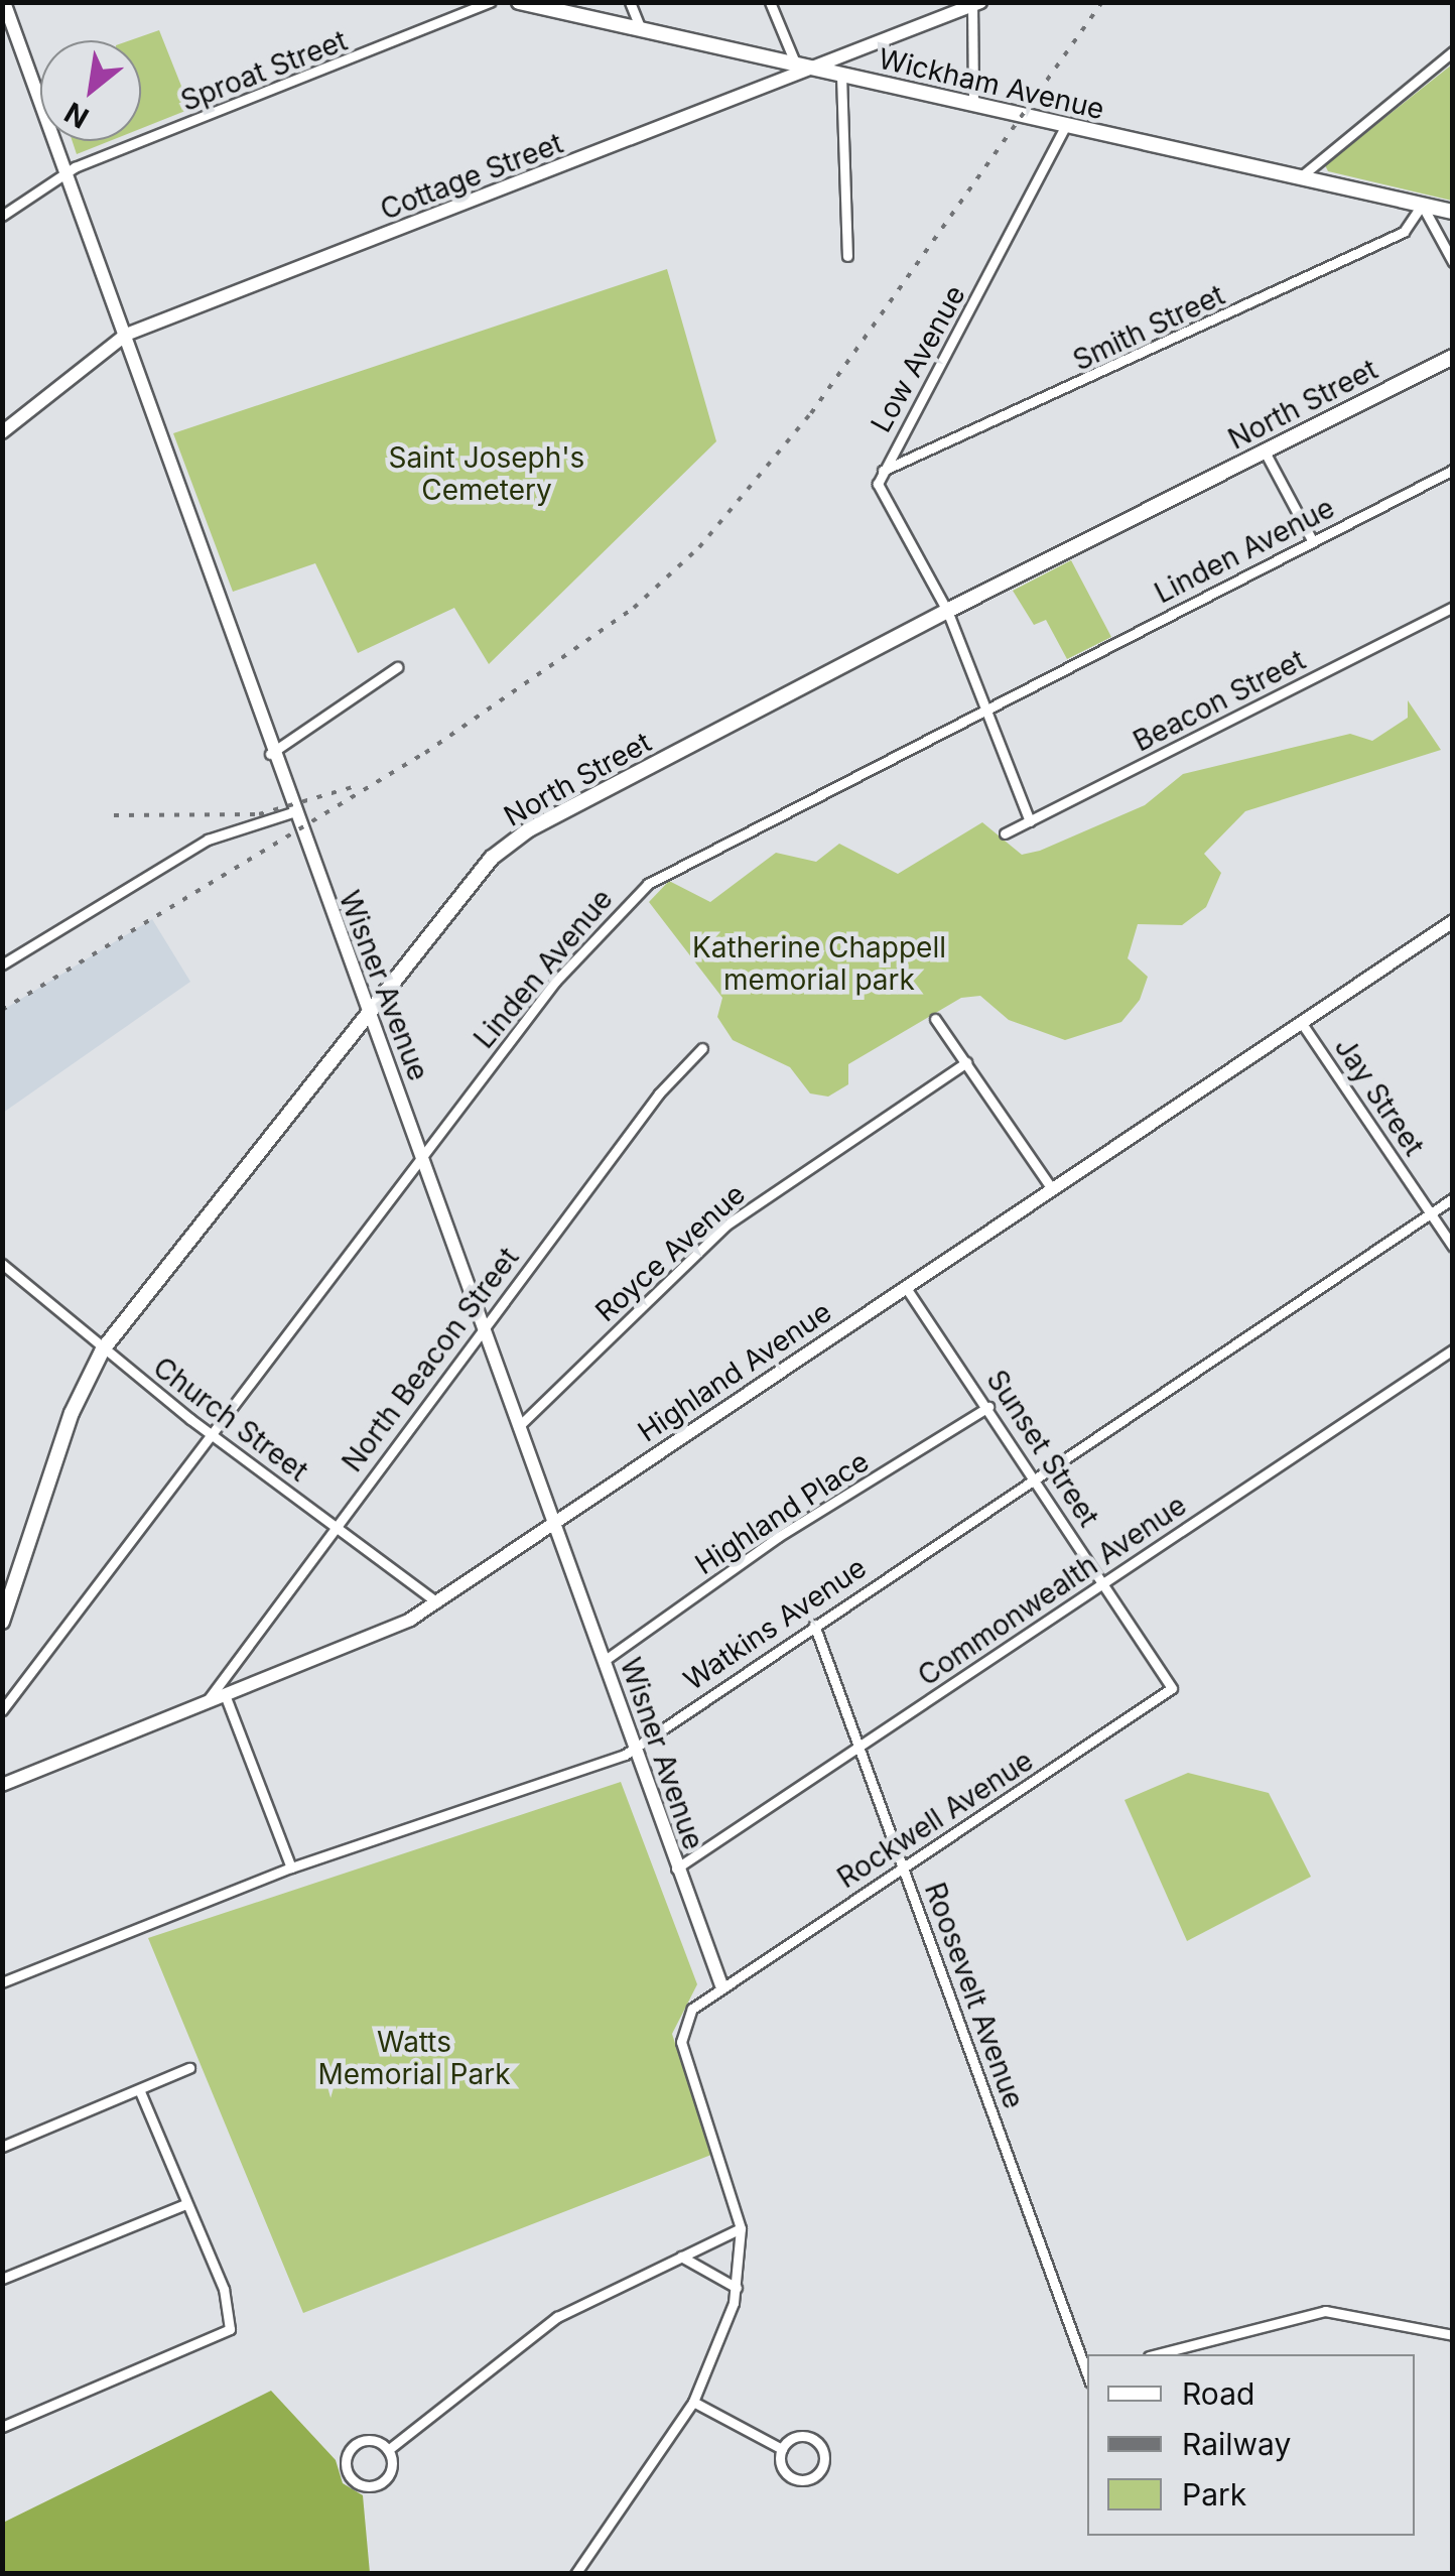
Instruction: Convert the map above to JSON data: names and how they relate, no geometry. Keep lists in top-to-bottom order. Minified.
{"streets":{"main road":["Wickham Avenue","North Street"],"street":["Sproat Street","Cottage Street","Smith Street","Low Avenue","Linden Avenue","Beacon Street","Wisner Avenue","Jay Street","Royce Avenue","North Beacon Street","Highland Avenue","Church Street","Sunset Street","Highland Place","Commonwealth Avenue","Watkins Avenue","Rockwell Avenue","Roosevelt Avenue"]},"crossings":[["Sproat Street","Wisner Avenue"],["Wickham Avenue","Cottage Street"],["Wickham Avenue","Smith Street"],["Wickham Avenue","Low Avenue"],["Cottage Street","Wisner Avenue"],["Smith Street","Low Avenue"],["Low Avenue","North Street"],["Low Avenue","Linden Avenue"],["Low Avenue","Beacon Street"],["North Street","Wisner Avenue"],["North Street","Church Street"],["Linden Avenue","Wisner Avenue"],["Linden Avenue","Church Street"],["Wisner Avenue","Royce Avenue"],["Wisner Avenue","North Beacon Street"],["Wisner Avenue","Highland Avenue"],["Wisner Avenue","Highland Place"],["Wisner Avenue","Commonwealth Avenue"],["Wisner Avenue","Watkins Avenue"],["Wisner Avenue","Rockwell Avenue"],["Jay Street","Highland Avenue"],["Jay Street","Watkins Avenue"],["North Beacon Street","Highland Avenue"],["North Beacon Street","Church Street"],["Highland Avenue","Church Street"],["Highland Avenue","Sunset Street"],["Sunset Street","Highland Place"],["Sunset Street","Commonwealth Avenue"],["Sunset Street","Watkins Avenue"],["Sunset Street","Rockwell Avenue"],["Commonwealth Avenue","Roosevelt Avenue"],["Watkins Avenue","Roosevelt Avenue"],["Rockwell Avenue","Roosevelt Avenue"]],"parks":["Saint Joseph's Cemetery","Katherine Chappell memorial park","Watts Memorial Park"],"legend":["Road","Railway","Park"],"north":"bottom left"}
